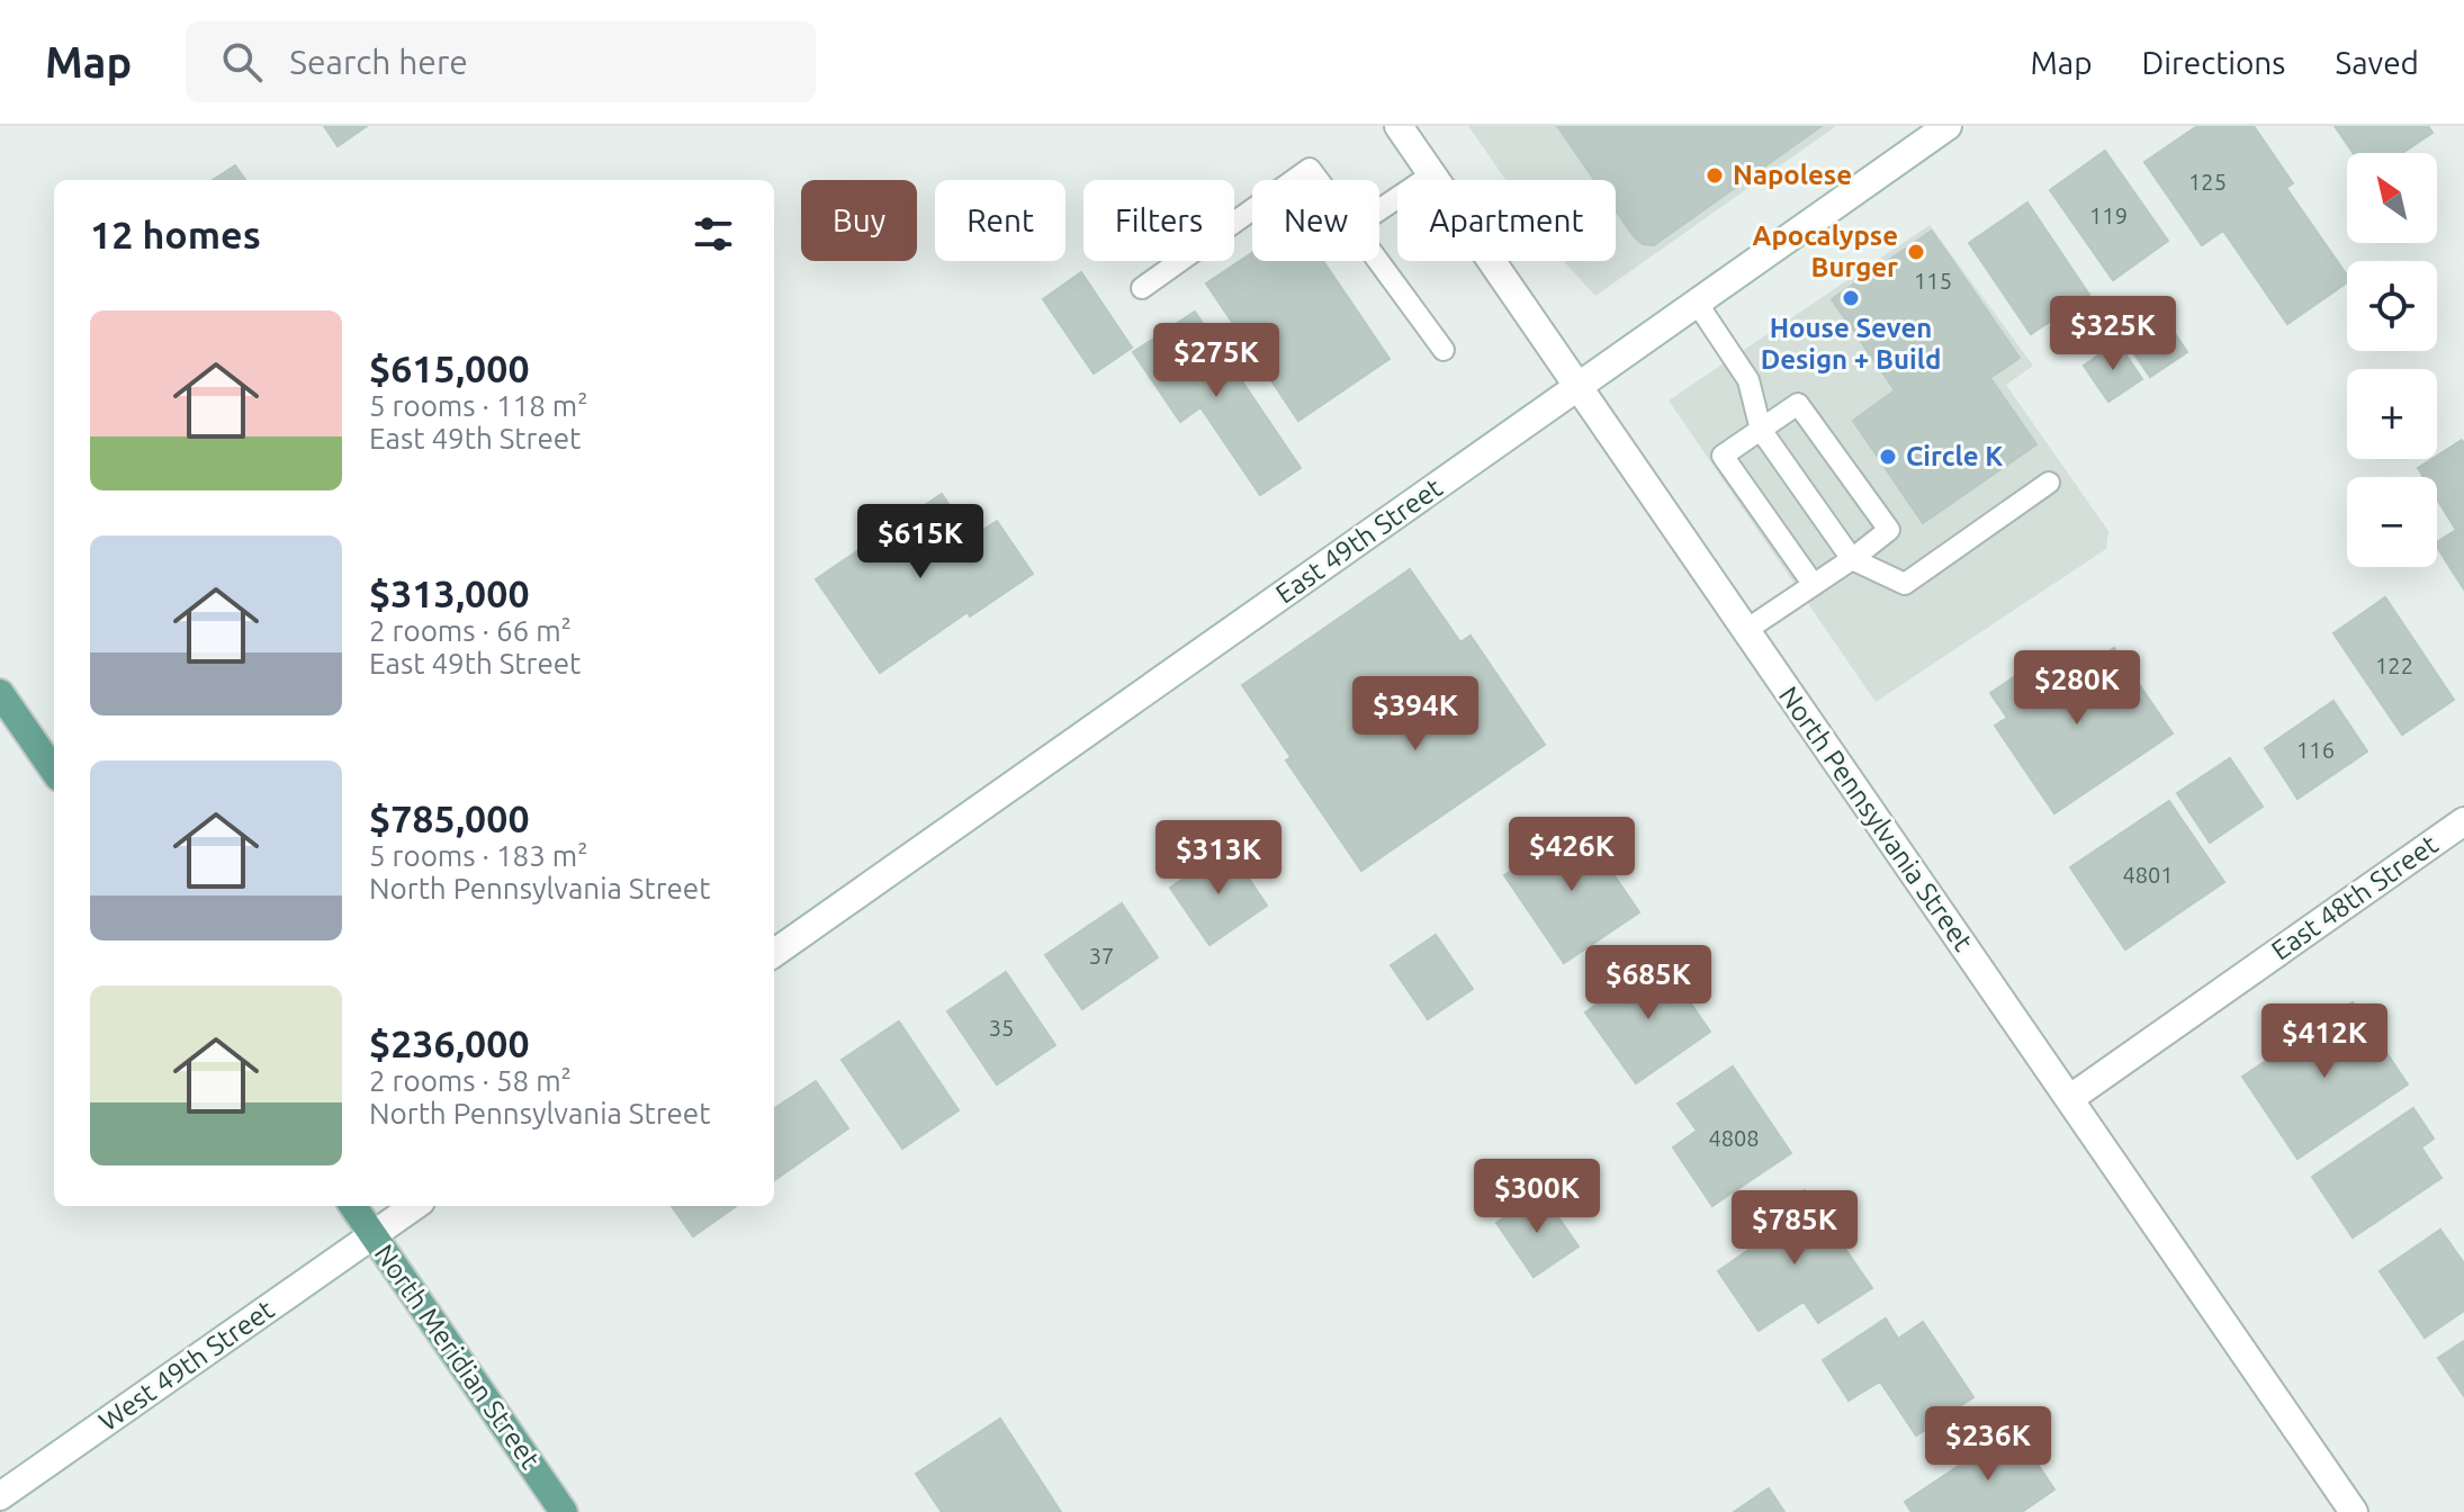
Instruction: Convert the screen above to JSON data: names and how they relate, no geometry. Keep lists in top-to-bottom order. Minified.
{"streets":{"main road":["North Meridian Street"],"street":["East 49th Street","North Pennsylvania Street","East 48th Street","West 49th Street"]},"crossings":[["East 49th Street","North Pennsylvania Street"],["North Pennsylvania Street","East 48th Street"],["North Meridian Street","West 49th Street"]],"places":["Napolese","Apocalypse Burger","House Seven Design + Build","Circle K"],"house_numbers":["125","119","115","122","116","4801","37","35","4808"],"north":"top left","page":{"header":"Map","search":"Search here","nav":["Map","Directions","Saved"],"map_buttons":["+","−"],"chip":["Buy","Rent","Filters","New","Apartment"],"heading":"12 homes","list":[{"name":"$615,000","note":"5 rooms · 118 m² · East 49th Street"},{"name":"$313,000","note":"2 rooms · 66 m² · East 49th Street"},{"name":"$785,000","note":"5 rooms · 183 m² · North Pennsylvania Street"},{"name":"$236,000","note":"2 rooms · 58 m² · North Pennsylvania Street"}],"price":["$325K","$275K","$615K","$280K","$394K","$426K","$313K","$685K","$412K","$300K","$785K","$236K"]}}
